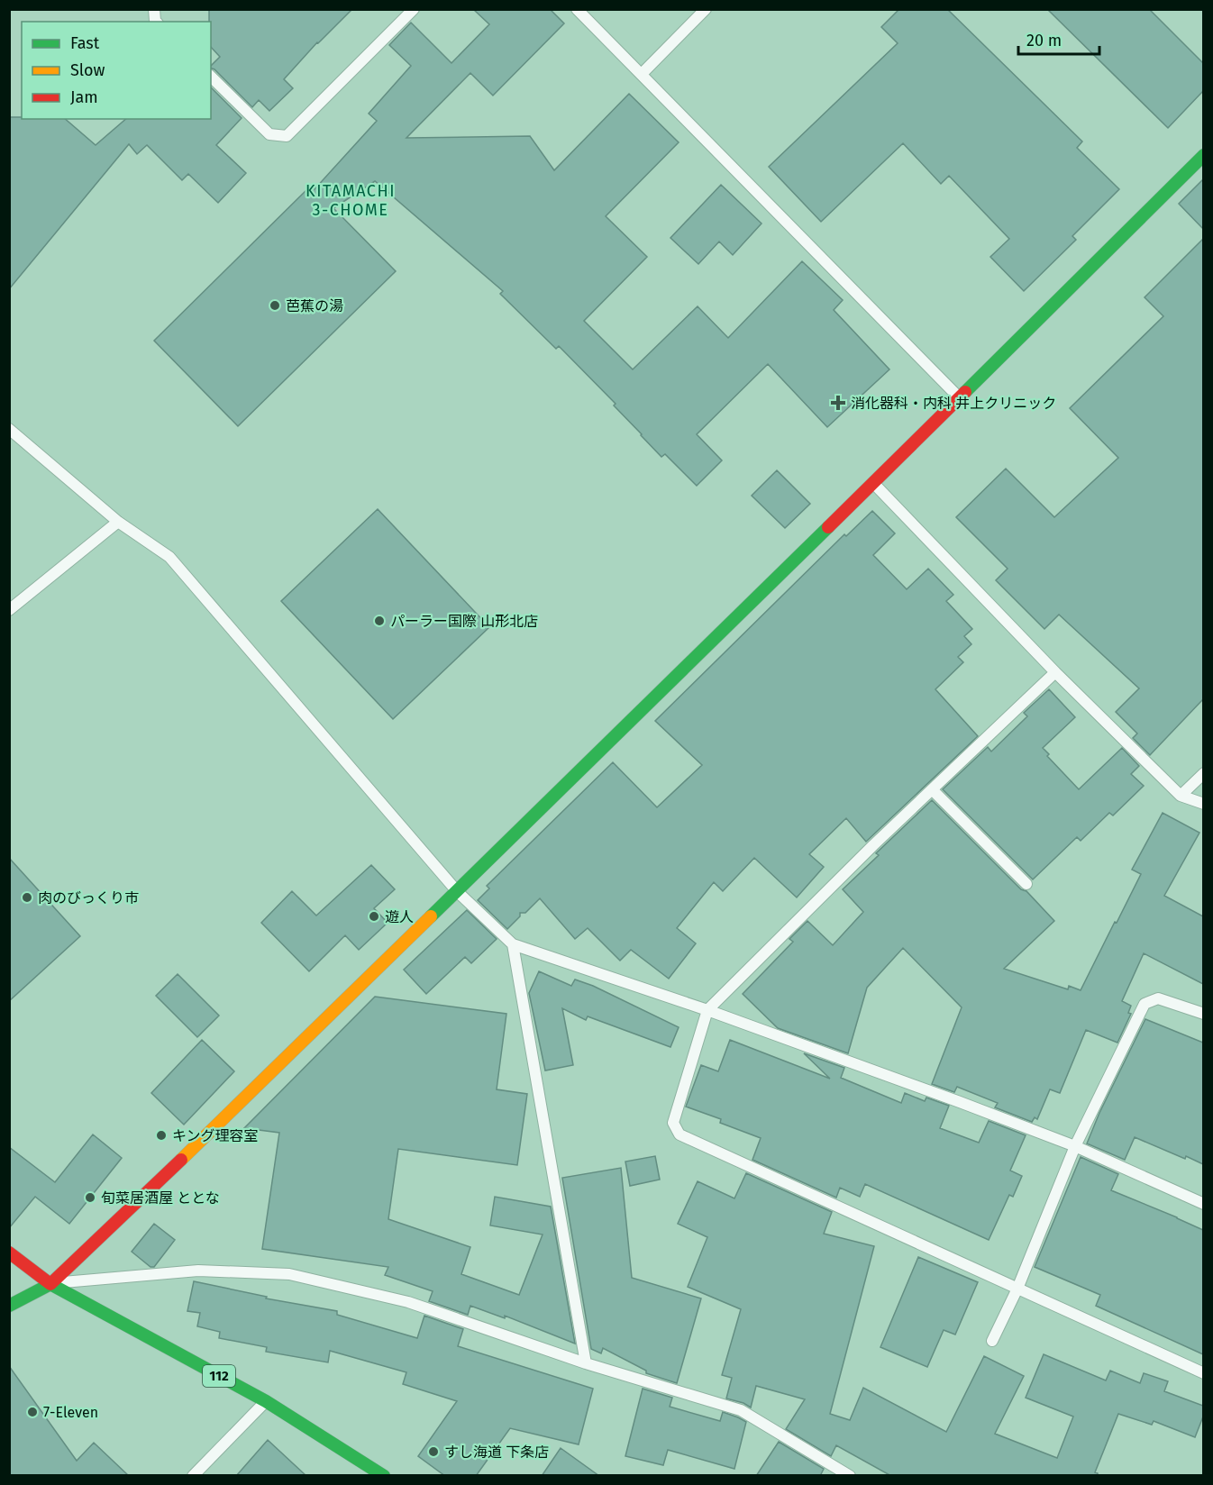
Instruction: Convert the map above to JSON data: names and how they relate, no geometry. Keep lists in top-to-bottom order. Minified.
{"streets":{"main road":["112"]},"districts":["KITAMACHI 3-CHOME"],"places":{"other":["芭蕉の湯","パーラー国際 山形北店","肉のびっくり市","遊人","キング理容室","旬菜居酒屋 ととな","7-Eleven","すし海道 下条店"],"health":["消化器科・内科 井上クリニック"]},"legend":["Fast","Slow","Jam"],"scale_bar":"20 m"}
